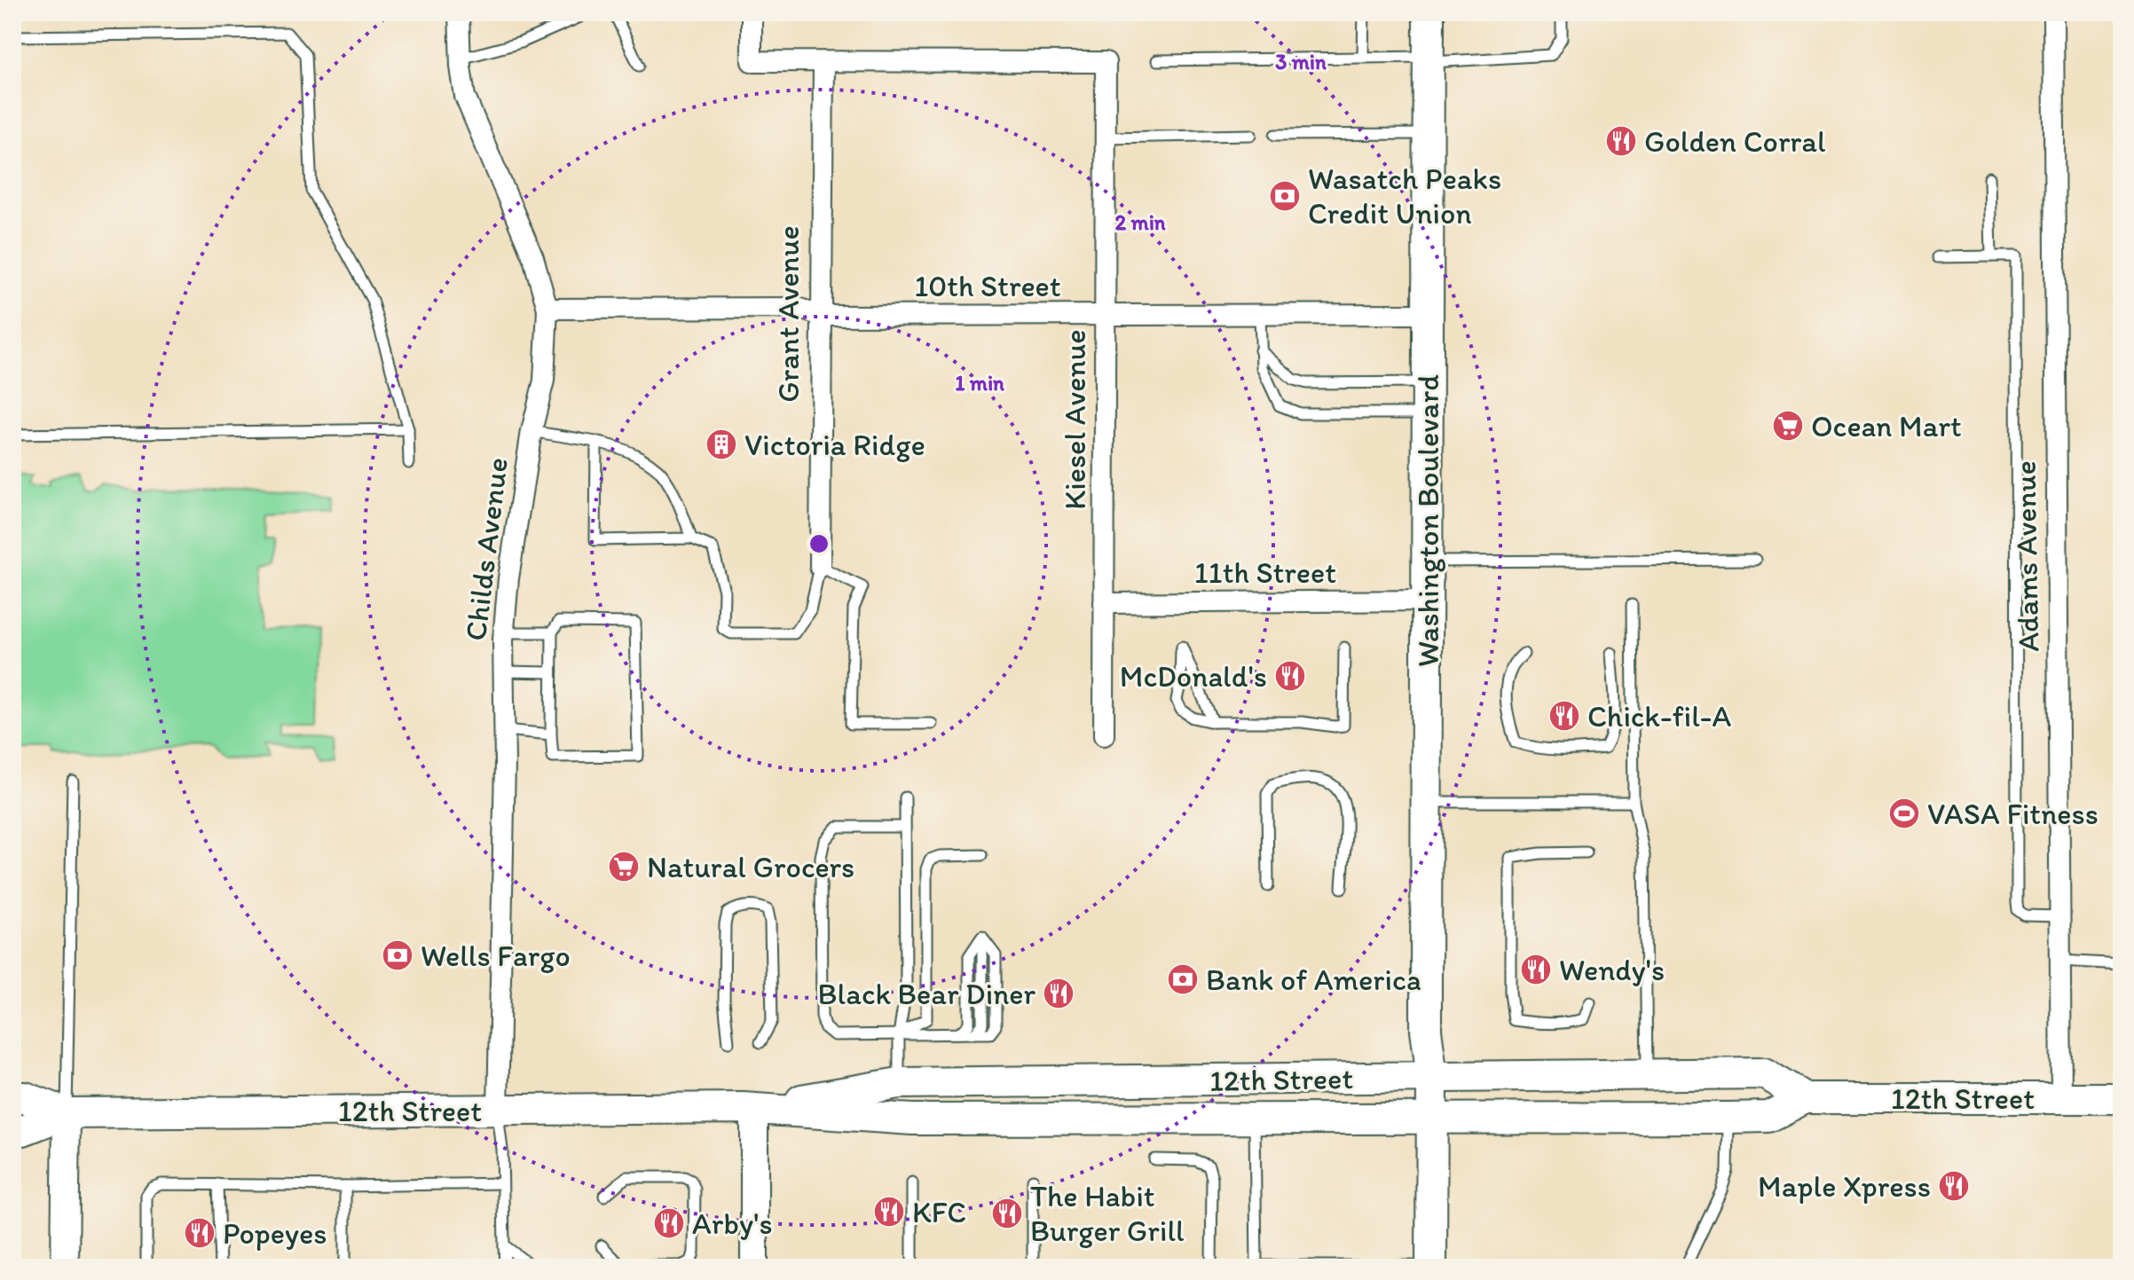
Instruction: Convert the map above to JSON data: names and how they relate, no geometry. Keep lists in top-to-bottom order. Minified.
{"streets":{"main road":["Washington Boulevard","12th Street"],"street":["10th Street","Grant Avenue","Kiesel Avenue","Childs Avenue","Adams Avenue","11th Street"]},"crossings":[["10th Street","Grant Avenue"],["10th Street","Kiesel Avenue"],["10th Street","Washington Boulevard"],["10th Street","Childs Avenue"],["Grant Avenue","Kiesel Avenue"],["Kiesel Avenue","11th Street"],["Washington Boulevard","11th Street"],["Washington Boulevard","12th Street"],["Childs Avenue","12th Street"],["Adams Avenue","12th Street"]],"places":{"restaurant":["Golden Corral","McDonald's","Chick-fil-A","Wendy's","Black Bear Diner","Maple Xpress","KFC","The Habit Burger Grill","Arby's","Popeyes"],"bank":["Wasatch Peaks Credit Union","Wells Fargo","Bank of America"],"supermarket":["Ocean Mart","Natural Grocers"],"building":["Victoria Ridge"],"sports":["VASA Fitness"]},"rings":["3 min","2 min","1 min"]}
